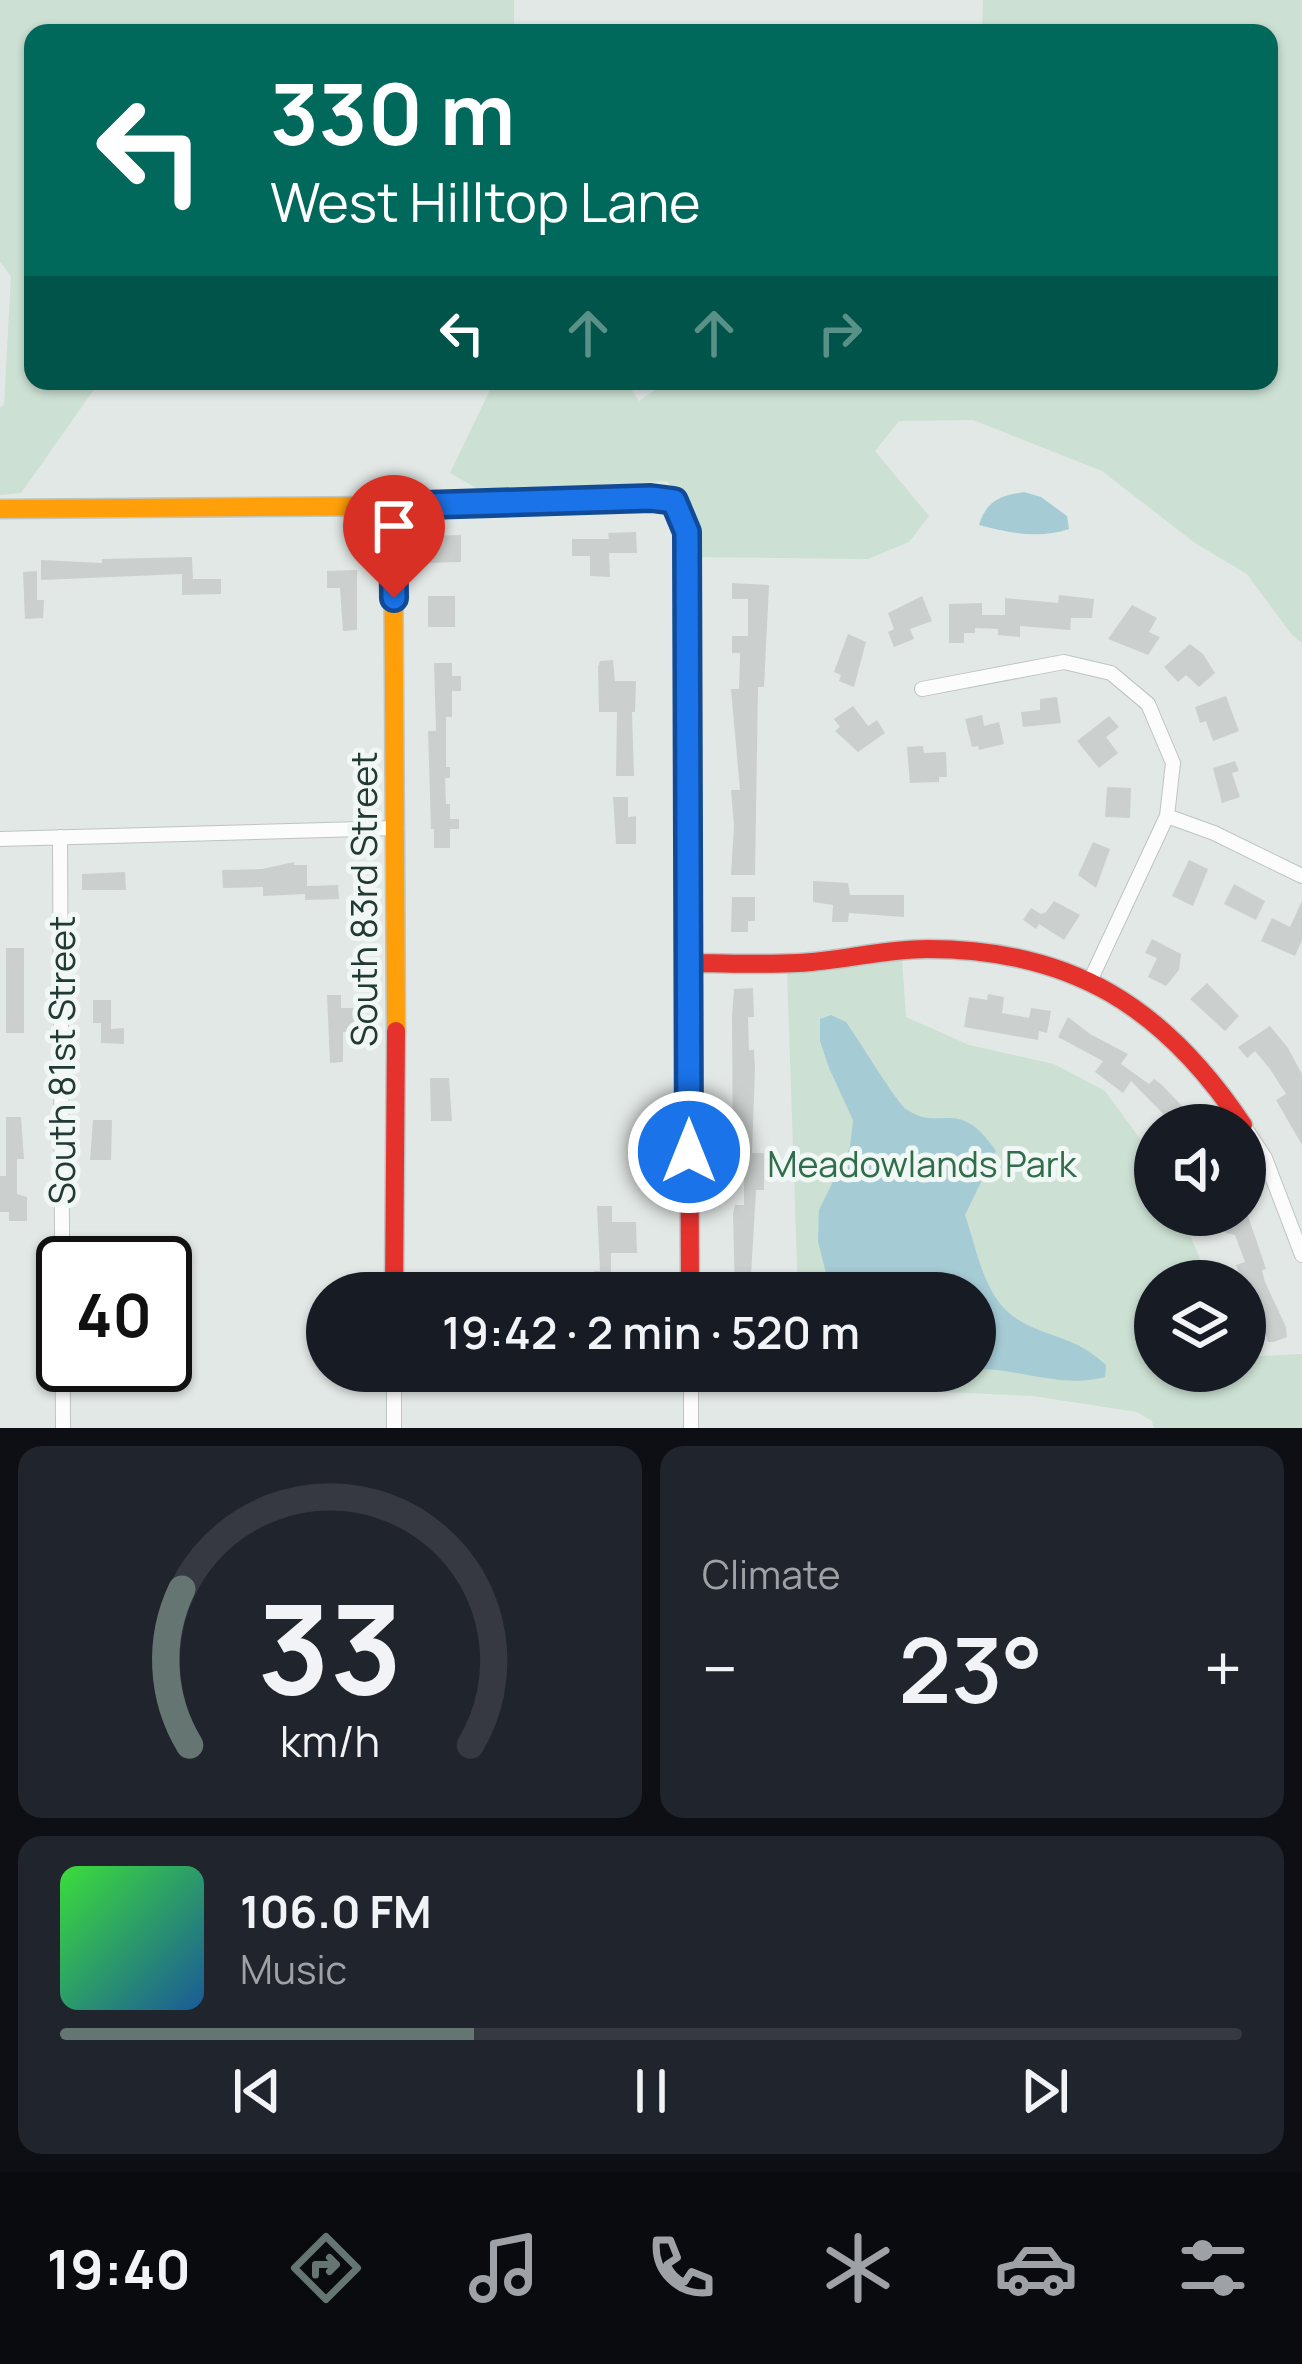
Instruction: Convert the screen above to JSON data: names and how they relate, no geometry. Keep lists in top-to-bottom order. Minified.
{"streets":{"street":["South 83rd Street","South 81st Street"]},"parks":["Meadowlands Park"],"page":{"turn":["330 m","West Hilltop Lane"],"limit":"40","trip":"19:42 · 2 min · 520 m","tile":"Climate","heat":["−","23°","+"],"song":["106.0 FM","Music"],"tabs":"19:40","gauge":["33","km/h"]}}
